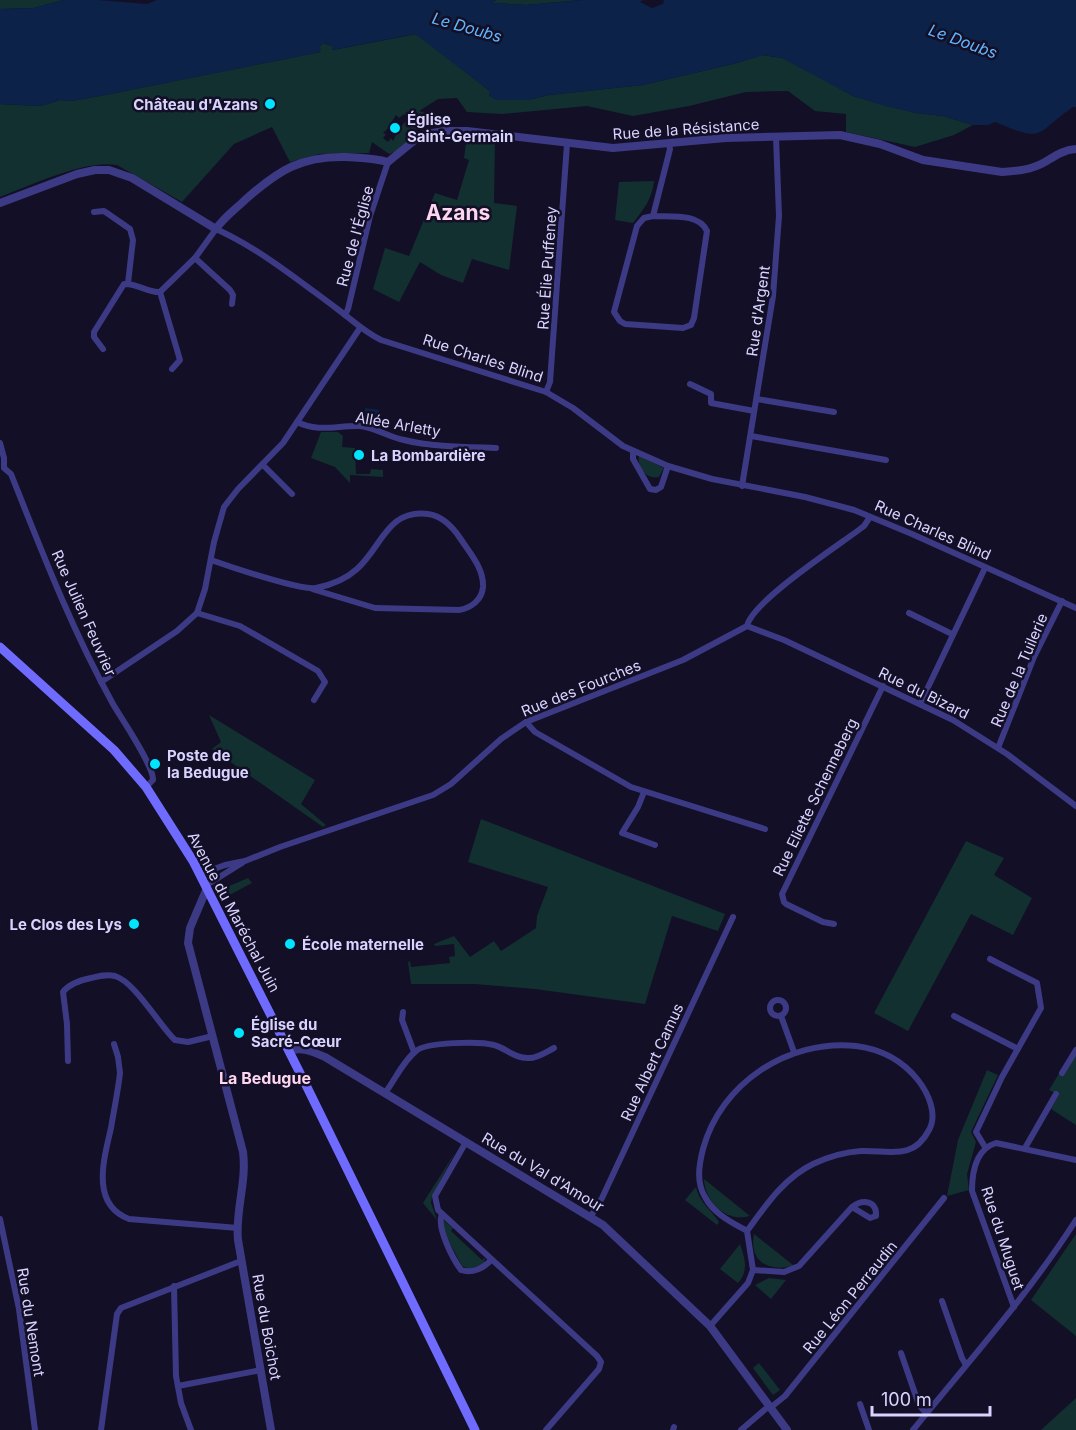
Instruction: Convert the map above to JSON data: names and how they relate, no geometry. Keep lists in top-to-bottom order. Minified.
{"streets":{"main road":["Avenue du Maréchal Juin"],"street":["Rue de la Résistance","Rue de l'Église","Rue Élie Puffeney","Rue d'Argent","Rue Charles Blind","Allée Arletty","Rue Julien Feuvrier","Rue de la Tuilerie","Rue des Fourches","Rue du Bizard","Rue Eliette Schenneberg","Rue Albert Camus","Rue du Val d'Amour","Rue du Muguet","Rue Léon Perraudin","Rue du Nemont","Rue du Boichot"]},"crossings":[["Rue de la Résistance","Rue de l'Église"],["Rue de la Résistance","Rue Élie Puffeney"],["Rue de la Résistance","Rue d'Argent"],["Rue de l'Église","Rue Charles Blind"],["Rue Élie Puffeney","Rue Charles Blind"],["Rue d'Argent","Rue Charles Blind"],["Rue Charles Blind","Rue de la Tuilerie"],["Rue Charles Blind","Rue des Fourches"],["Rue Julien Feuvrier","Avenue du Maréchal Juin"],["Rue de la Tuilerie","Rue du Bizard"],["Rue des Fourches","Rue du Bizard"],["Rue des Fourches","Avenue du Maréchal Juin"],["Rue des Fourches","Rue du Boichot"],["Rue du Bizard","Rue Eliette Schenneberg"],["Avenue du Maréchal Juin","Rue du Val d'Amour"],["Avenue du Maréchal Juin","Rue du Boichot"],["Rue Albert Camus","Rue du Val d'Amour"],["Rue du Val d'Amour","Rue Léon Perraudin"]],"districts":["Azans","La Bedugue"],"water":["Le Doubs"],"places":["Château d'Azans","Église Saint-Germain","La Bombardière","Poste de la Bedugue","Le Clos des Lys","École maternelle","Église du Sacré-Cœur"],"scale_bar":"100 m"}
